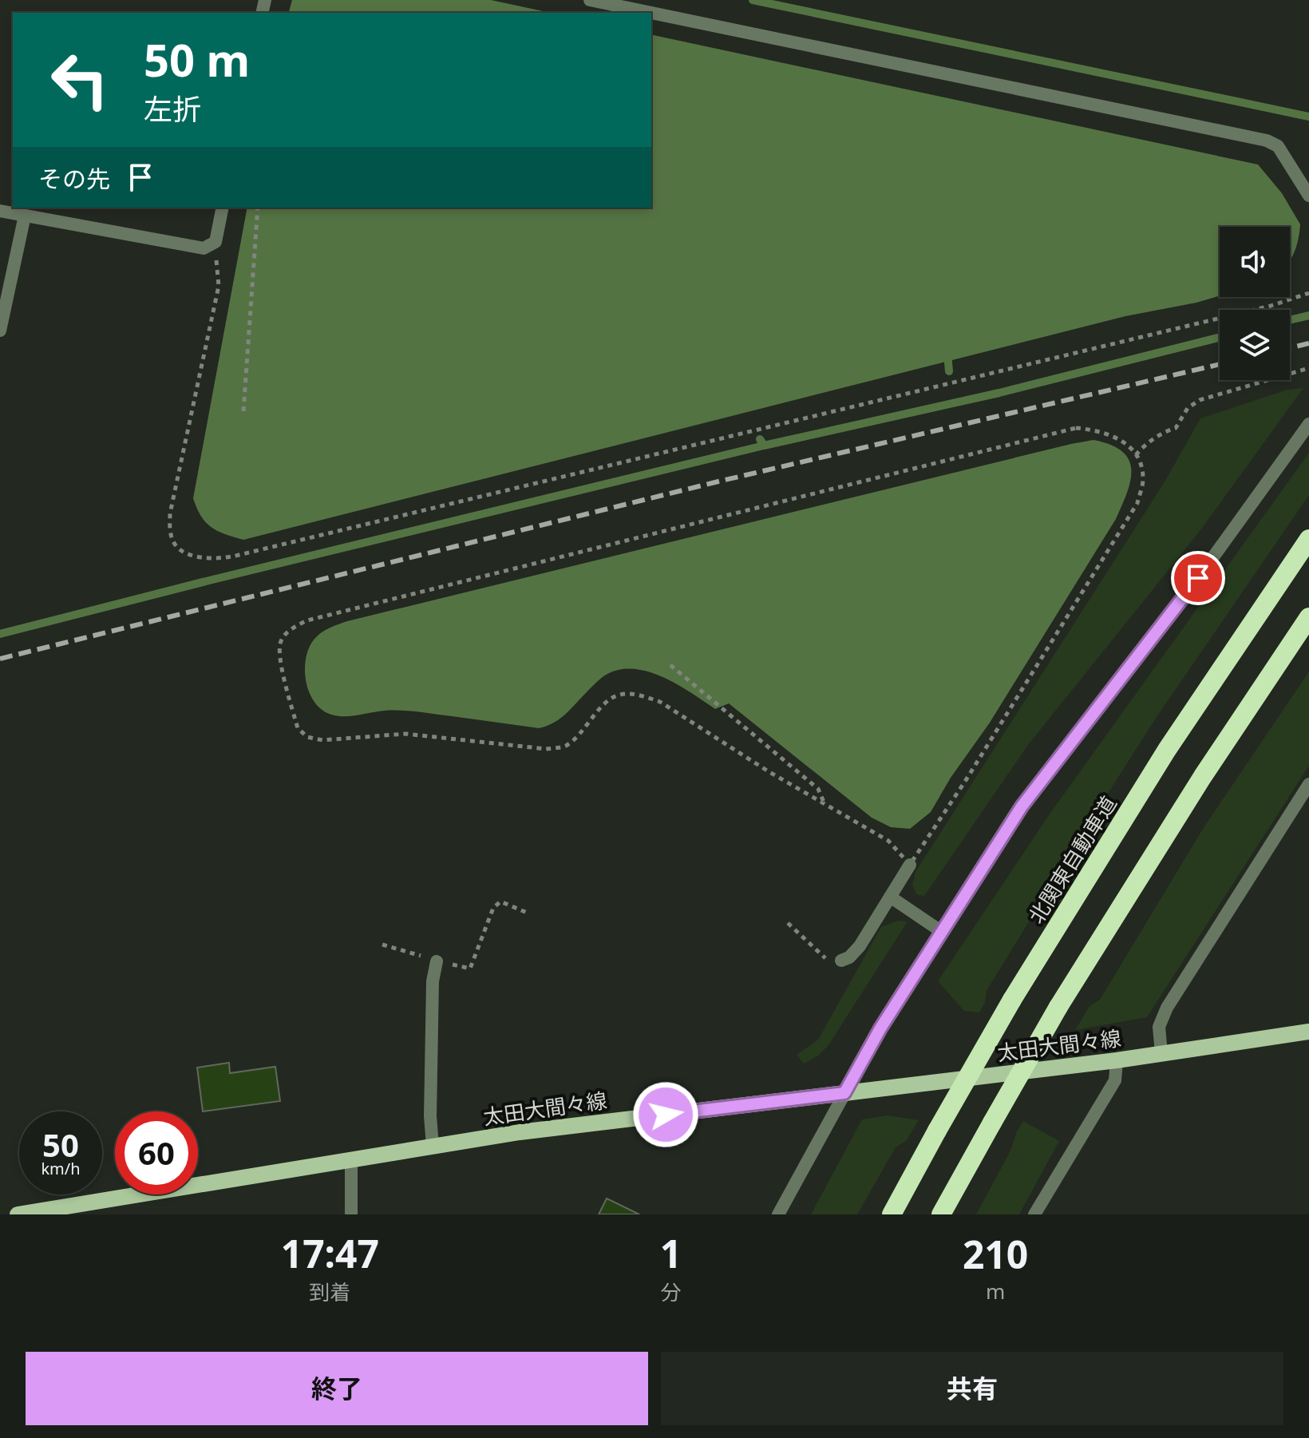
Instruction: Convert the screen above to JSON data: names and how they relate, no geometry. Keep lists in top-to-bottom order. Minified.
{"streets":{"highway":["北関東自動車道"],"main road":["太田大間々線"]},"page":{"turn":["50 m","左折"],"then":"その先","speed":"50 km/h","limit":"60","eta":["17:47","到着","1","分","210","m"],"buttons":["終了","共有"]}}
